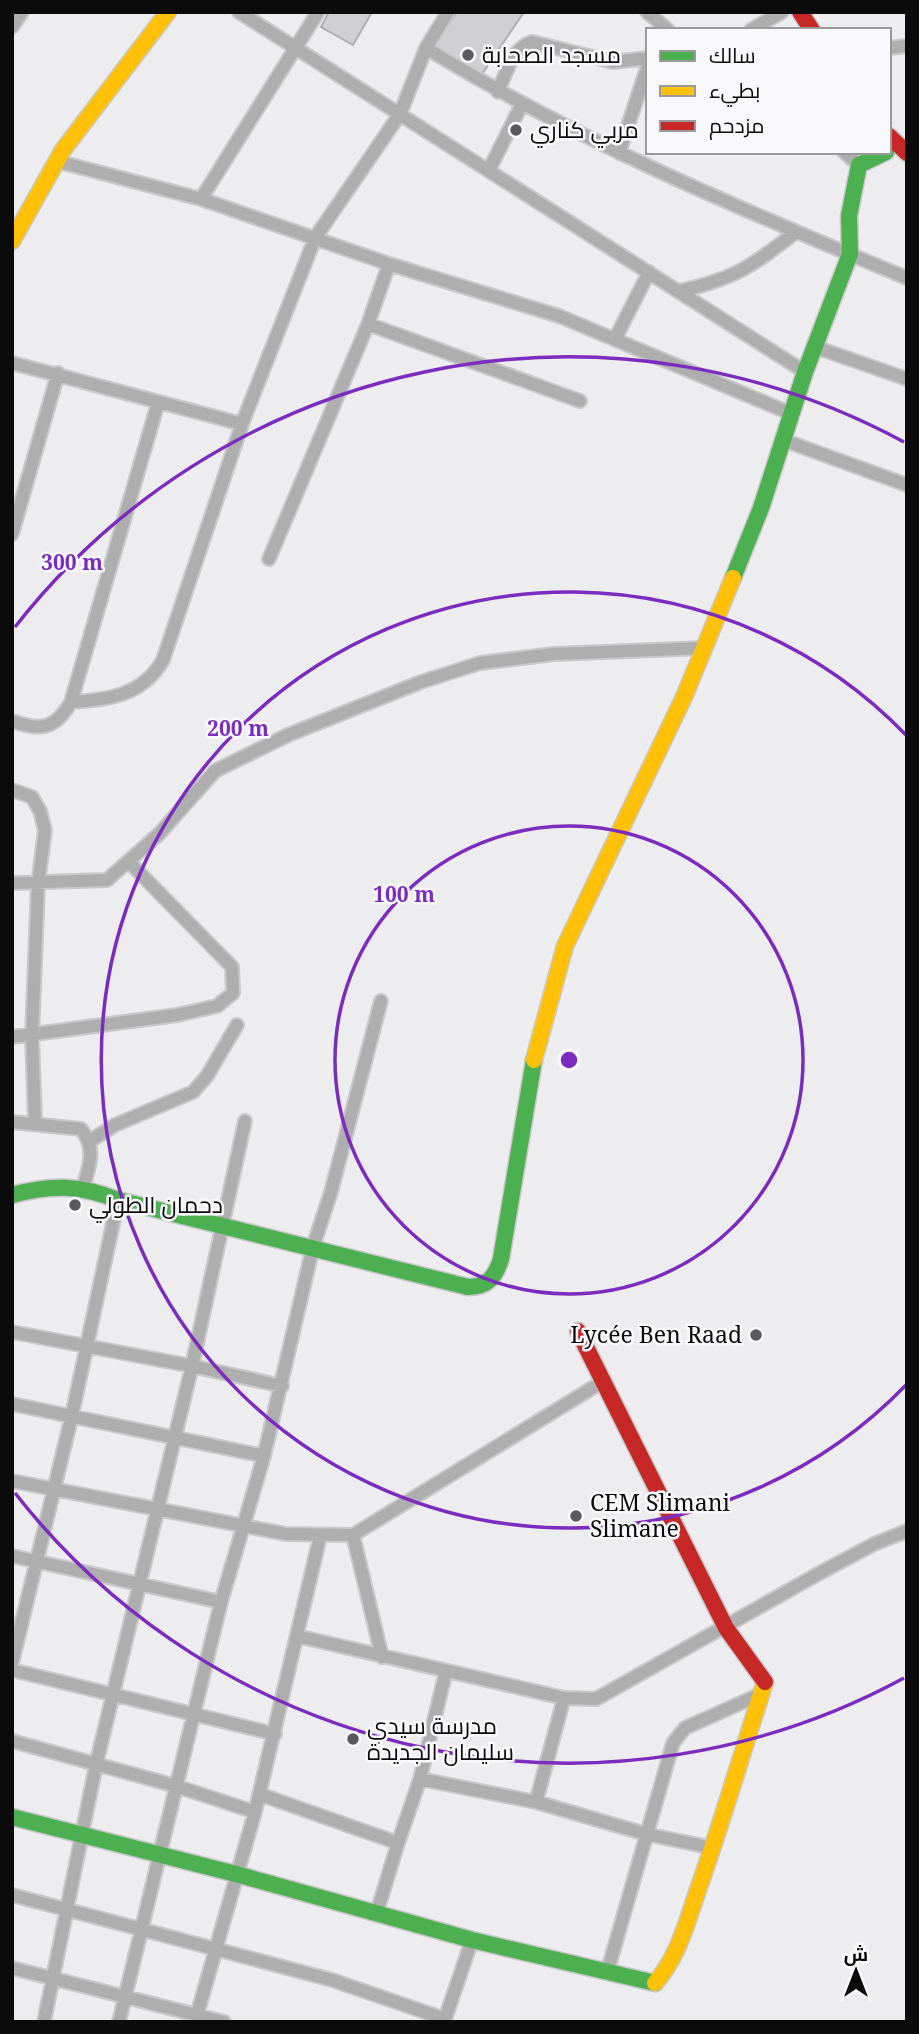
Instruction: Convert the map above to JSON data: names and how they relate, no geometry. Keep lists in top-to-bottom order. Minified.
{"places":["مسجد الصحابة","مربي كناري","دحمان الطولي","Lycée Ben Raad","CEM Slimani Slimane","مدرسة سيدي سليمان الجديدة"],"legend":["سالك","بطيء","مزدحم"],"north":"top","rings":["300 m","200 m","100 m"]}
